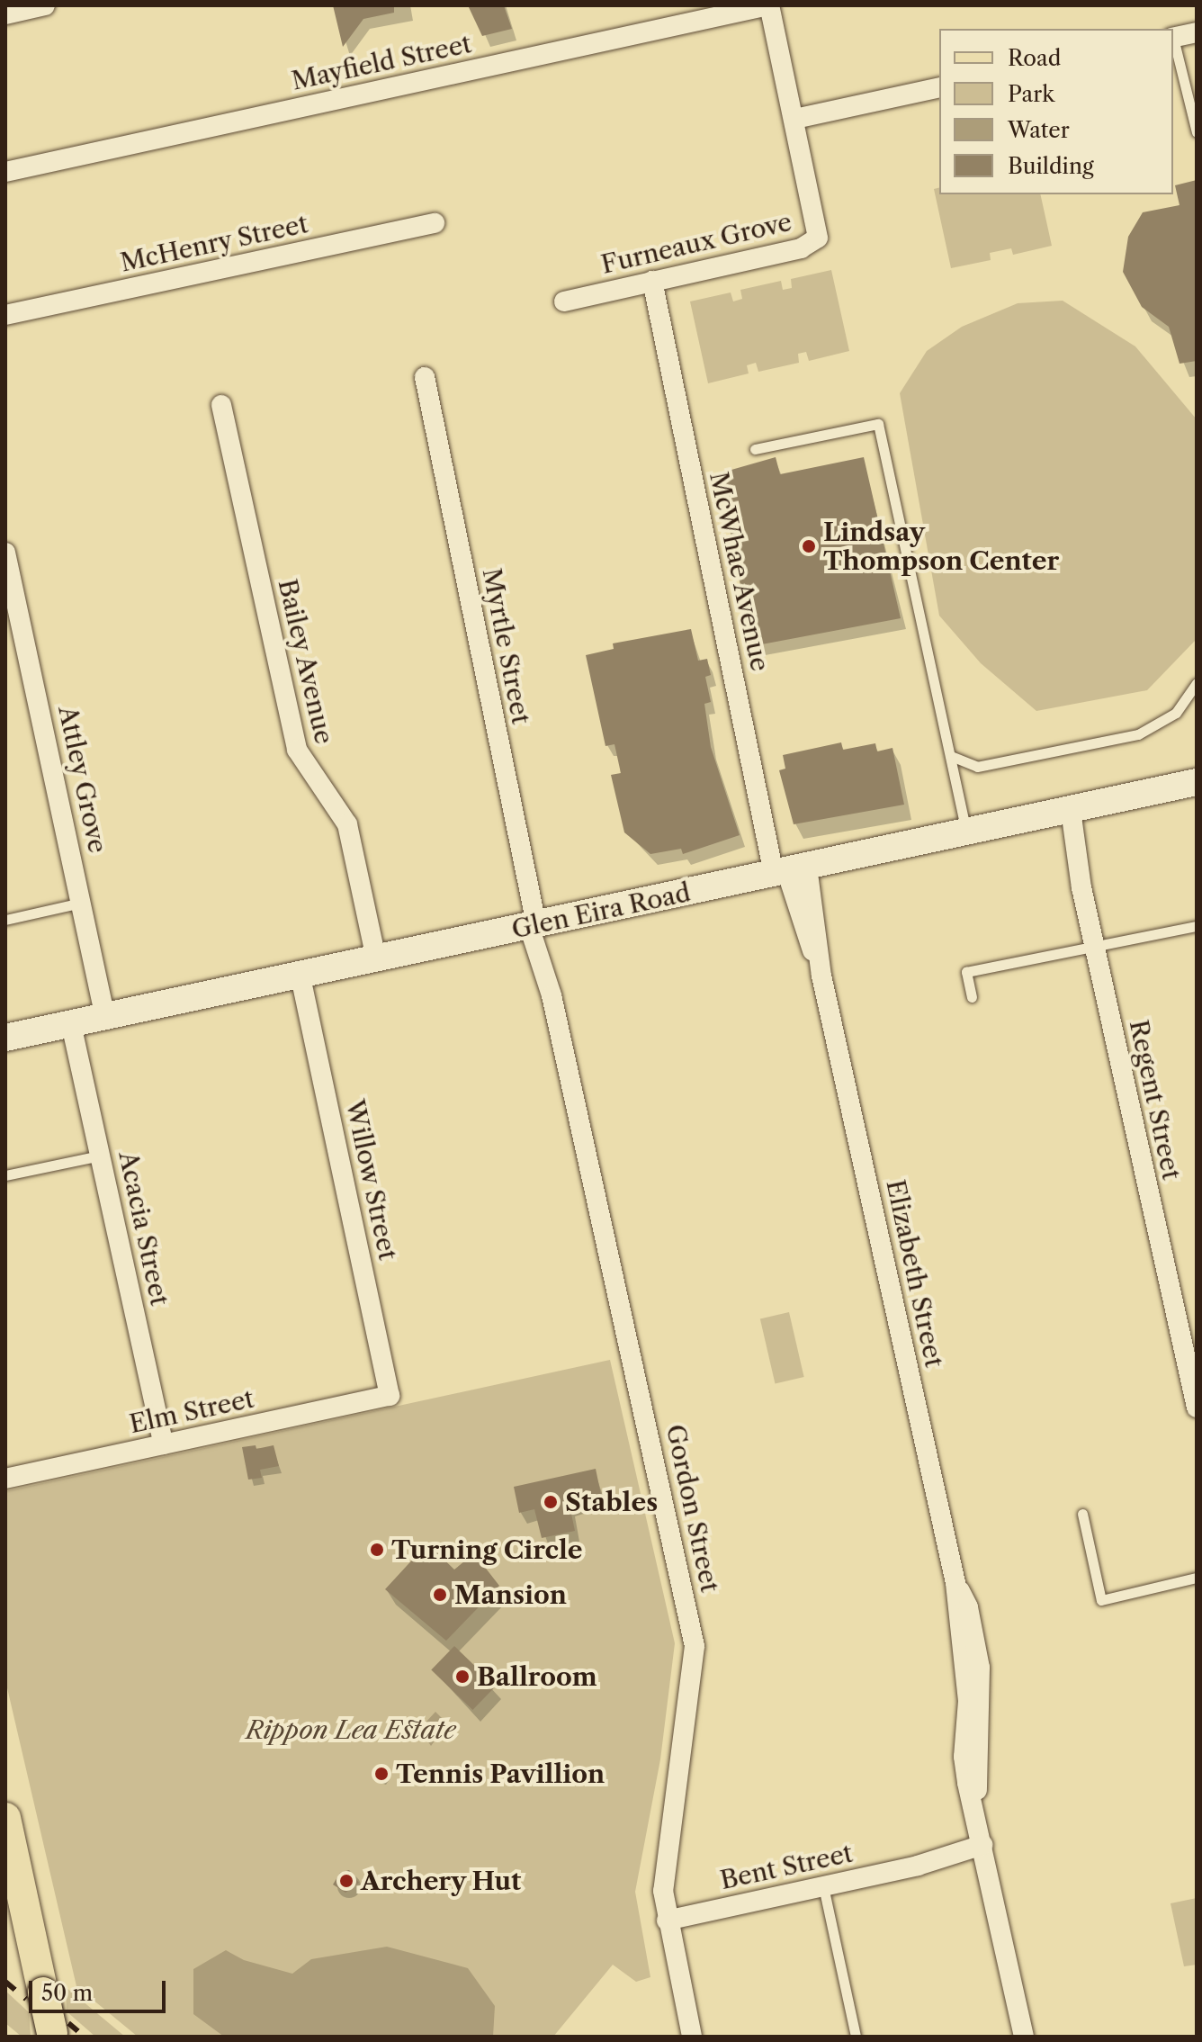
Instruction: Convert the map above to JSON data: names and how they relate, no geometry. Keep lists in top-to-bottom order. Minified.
{"streets":{"main road":["Glen Eira Road"],"street":["Mayfield Street","McHenry Street","Furneaux Grove","McWhae Avenue","Myrtle Street","Bailey Avenue","Attley Grove","Regent Street","Willow Street","Acacia Street","Elizabeth Street","Elm Street","Gordon Street","Bent Street"]},"crossings":[["Mayfield Street","Furneaux Grove"],["Furneaux Grove","McWhae Avenue"],["McWhae Avenue","Glen Eira Road"],["McWhae Avenue","Elizabeth Street"],["Myrtle Street","Glen Eira Road"],["Myrtle Street","Gordon Street"],["Bailey Avenue","Glen Eira Road"],["Attley Grove","Glen Eira Road"],["Glen Eira Road","Regent Street"],["Glen Eira Road","Willow Street"],["Glen Eira Road","Acacia Street"],["Glen Eira Road","Elizabeth Street"],["Glen Eira Road","Gordon Street"],["Willow Street","Elm Street"],["Acacia Street","Elm Street"],["Elizabeth Street","Bent Street"],["Gordon Street","Bent Street"]],"parks":["Rippon Lea Estate"],"places":["Lindsay Thompson Center","Stables","Turning Circle","Mansion","Ballroom","Tennis Pavillion","Archery Hut"],"legend":["Road","Park","Water","Building"],"scale_bar":"50 m"}
